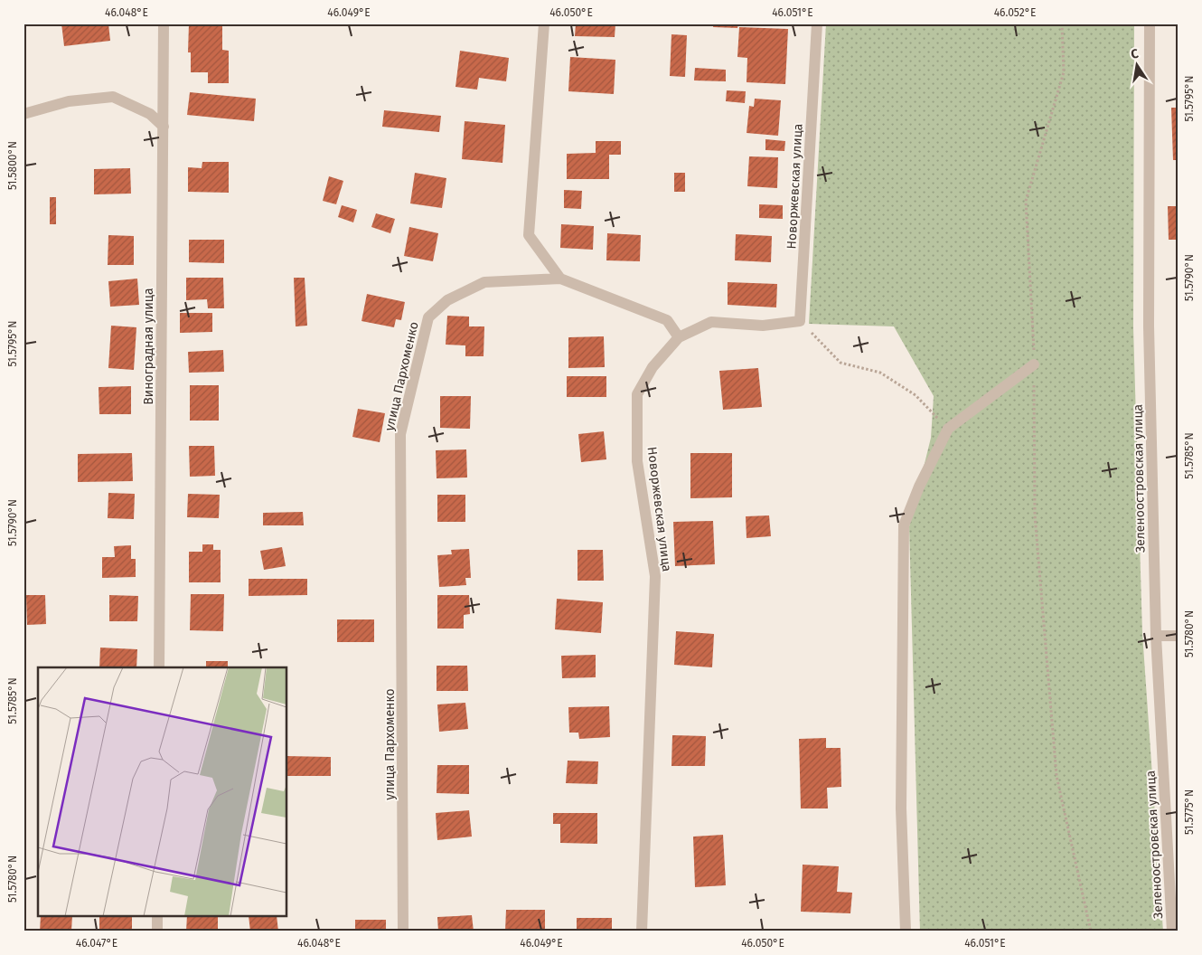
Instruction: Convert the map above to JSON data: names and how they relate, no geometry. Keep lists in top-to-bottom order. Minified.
{"streets":{"street":["Новоржевская улица","Виноградная улица","улица Пархоменко","Зеленоостровская улица"]},"north":"top","coordinates":["46.048°E","46.049°E","46.050°E","46.051°E","46.052°E","51.5795°N","51.5800°N","51.5790°N","51.5785°N","51.5780°N","51.5775°N","46.047°E"]}
